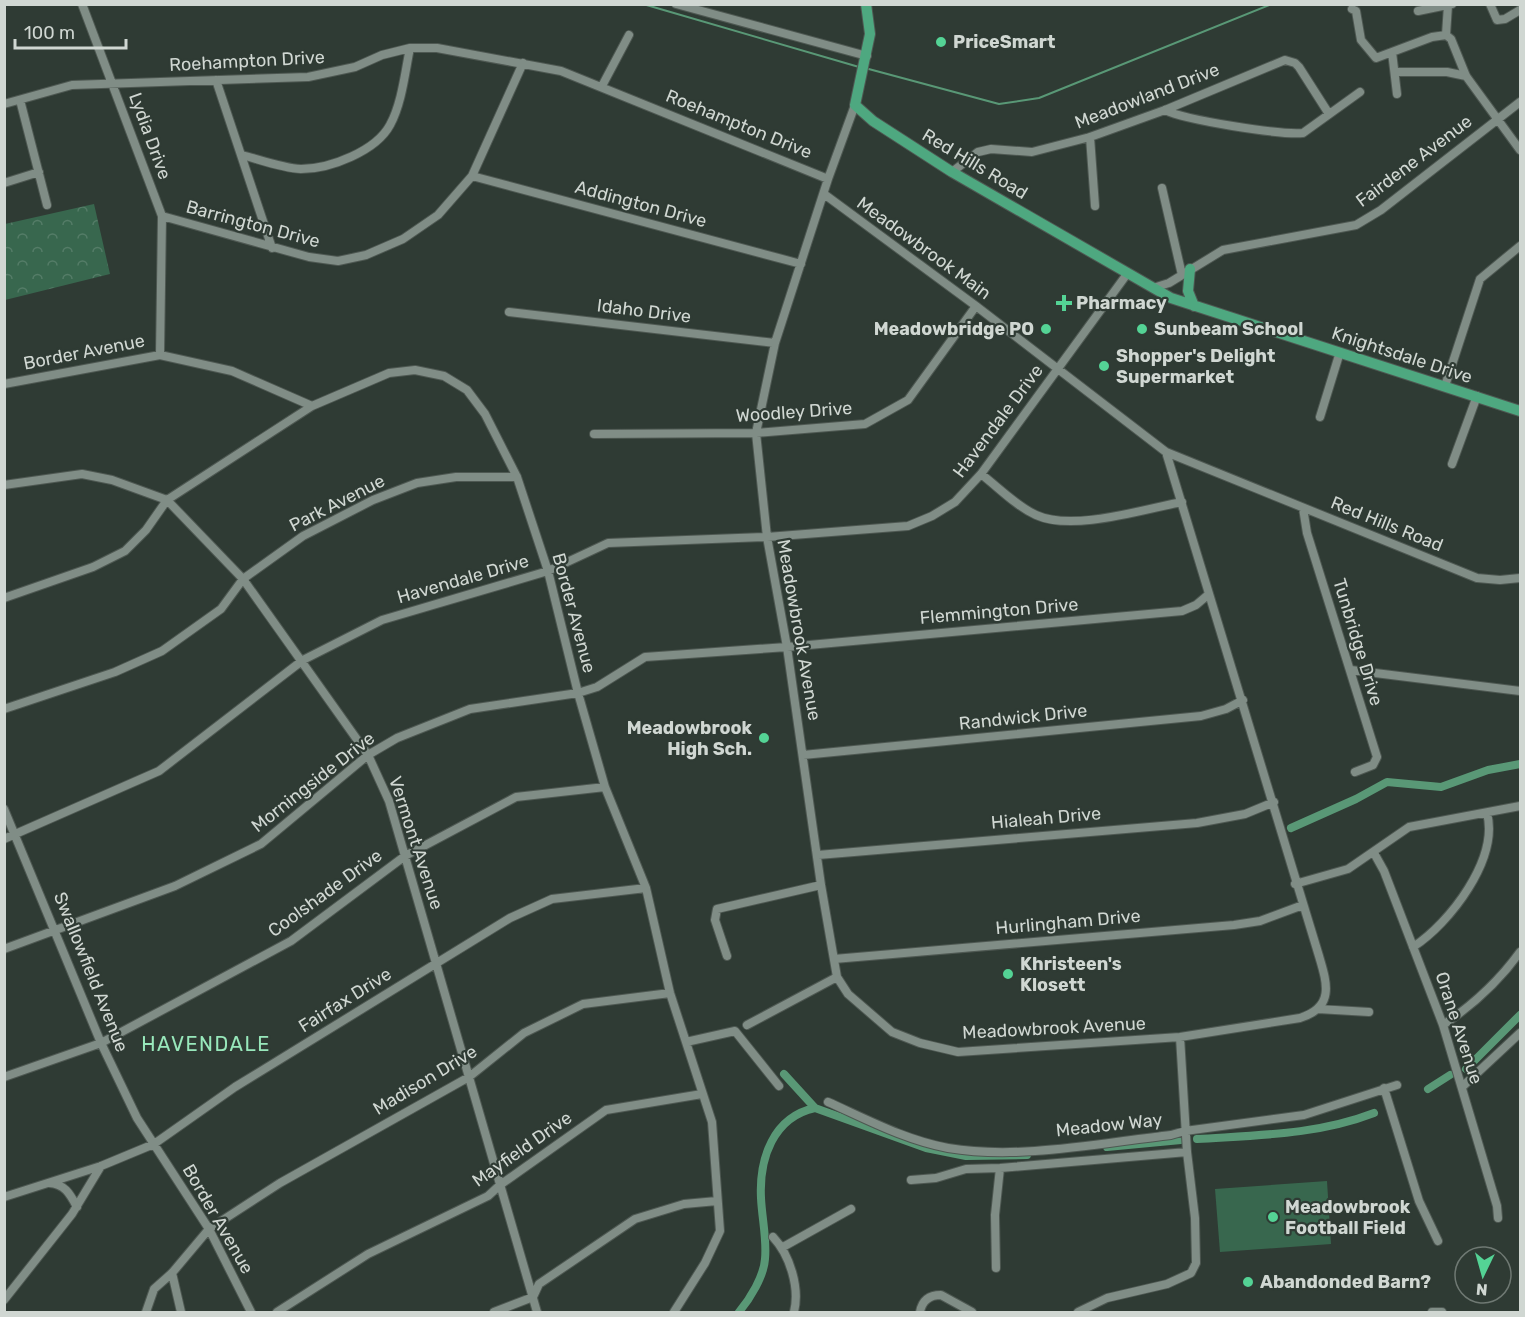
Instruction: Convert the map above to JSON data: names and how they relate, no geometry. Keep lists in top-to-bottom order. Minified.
{"streets":{"main road":["Red Hills Road","Knightsdale Drive"],"street":["Roehampton Drive","Meadowland Drive","Lydia Drive","Fairdene Avenue","Addington Drive","Barrington Drive","Meadowbrook Main","Idaho Drive","Border Avenue","Woodley Drive","Havendale Drive","Park Avenue","Flemmington Drive","Meadowbrook Avenue","Tunbridge Drive","Randwick Drive","Morningside Drive","Hialeah Drive","Vermont Avenue","Coolshade Drive","Hurlingham Drive","Swallowfield Avenue","Fairfax Drive","Orane Avenue","Madison Drive","Meadow Way","Mayfield Drive"]},"crossings":[["Roehampton Drive","Lydia Drive"],["Roehampton Drive","Barrington Drive"],["Roehampton Drive","Meadowbrook Avenue"],["Meadowland Drive","Red Hills Road"],["Lydia Drive","Barrington Drive"],["Lydia Drive","Border Avenue"],["Fairdene Avenue","Red Hills Road"],["Red Hills Road","Meadowbrook Main"],["Red Hills Road","Knightsdale Drive"],["Red Hills Road","Havendale Drive"],["Red Hills Road","Meadowbrook Avenue"],["Red Hills Road","Tunbridge Drive"],["Addington Drive","Barrington Drive"],["Addington Drive","Meadowbrook Avenue"],["Meadowbrook Main","Woodley Drive"],["Meadowbrook Main","Havendale Drive"],["Meadowbrook Main","Meadowbrook Avenue"],["Idaho Drive","Meadowbrook Avenue"],["Border Avenue","Havendale Drive"],["Border Avenue","Park Avenue"],["Border Avenue","Morningside Drive"],["Border Avenue","Coolshade Drive"],["Border Avenue","Swallowfield Avenue"],["Border Avenue","Fairfax Drive"],["Border Avenue","Madison Drive"],["Border Avenue","Mayfield Drive"],["Woodley Drive","Meadowbrook Avenue"],["Havendale Drive","Meadowbrook Avenue"],["Havendale Drive","Vermont Avenue"],["Havendale Drive","Swallowfield Avenue"],["Park Avenue","Vermont Avenue"],["Flemmington Drive","Meadowbrook Avenue"],["Flemmington Drive","Morningside Drive"],["Meadowbrook Avenue","Randwick Drive"],["Meadowbrook Avenue","Morningside Drive"],["Meadowbrook Avenue","Hialeah Drive"],["Meadowbrook Avenue","Hurlingham Drive"],["Morningside Drive","Vermont Avenue"],["Morningside Drive","Swallowfield Avenue"],["Vermont Avenue","Coolshade Drive"],["Vermont Avenue","Fairfax Drive"],["Vermont Avenue","Madison Drive"],["Vermont Avenue","Mayfield Drive"],["Coolshade Drive","Swallowfield Avenue"],["Swallowfield Avenue","Fairfax Drive"]],"districts":["HAVENDALE"],"places":{"other":["PriceSmart","Meadowbridge PO","Sunbeam School","Shopper's Delight Supermarket","Meadowbrook High Sch.","Khristeen's Klosett","Meadowbrook Football Field","Abandonded Barn?"],"health":["Pharmacy"]},"scale_bar":"100 m","north":"bottom"}
